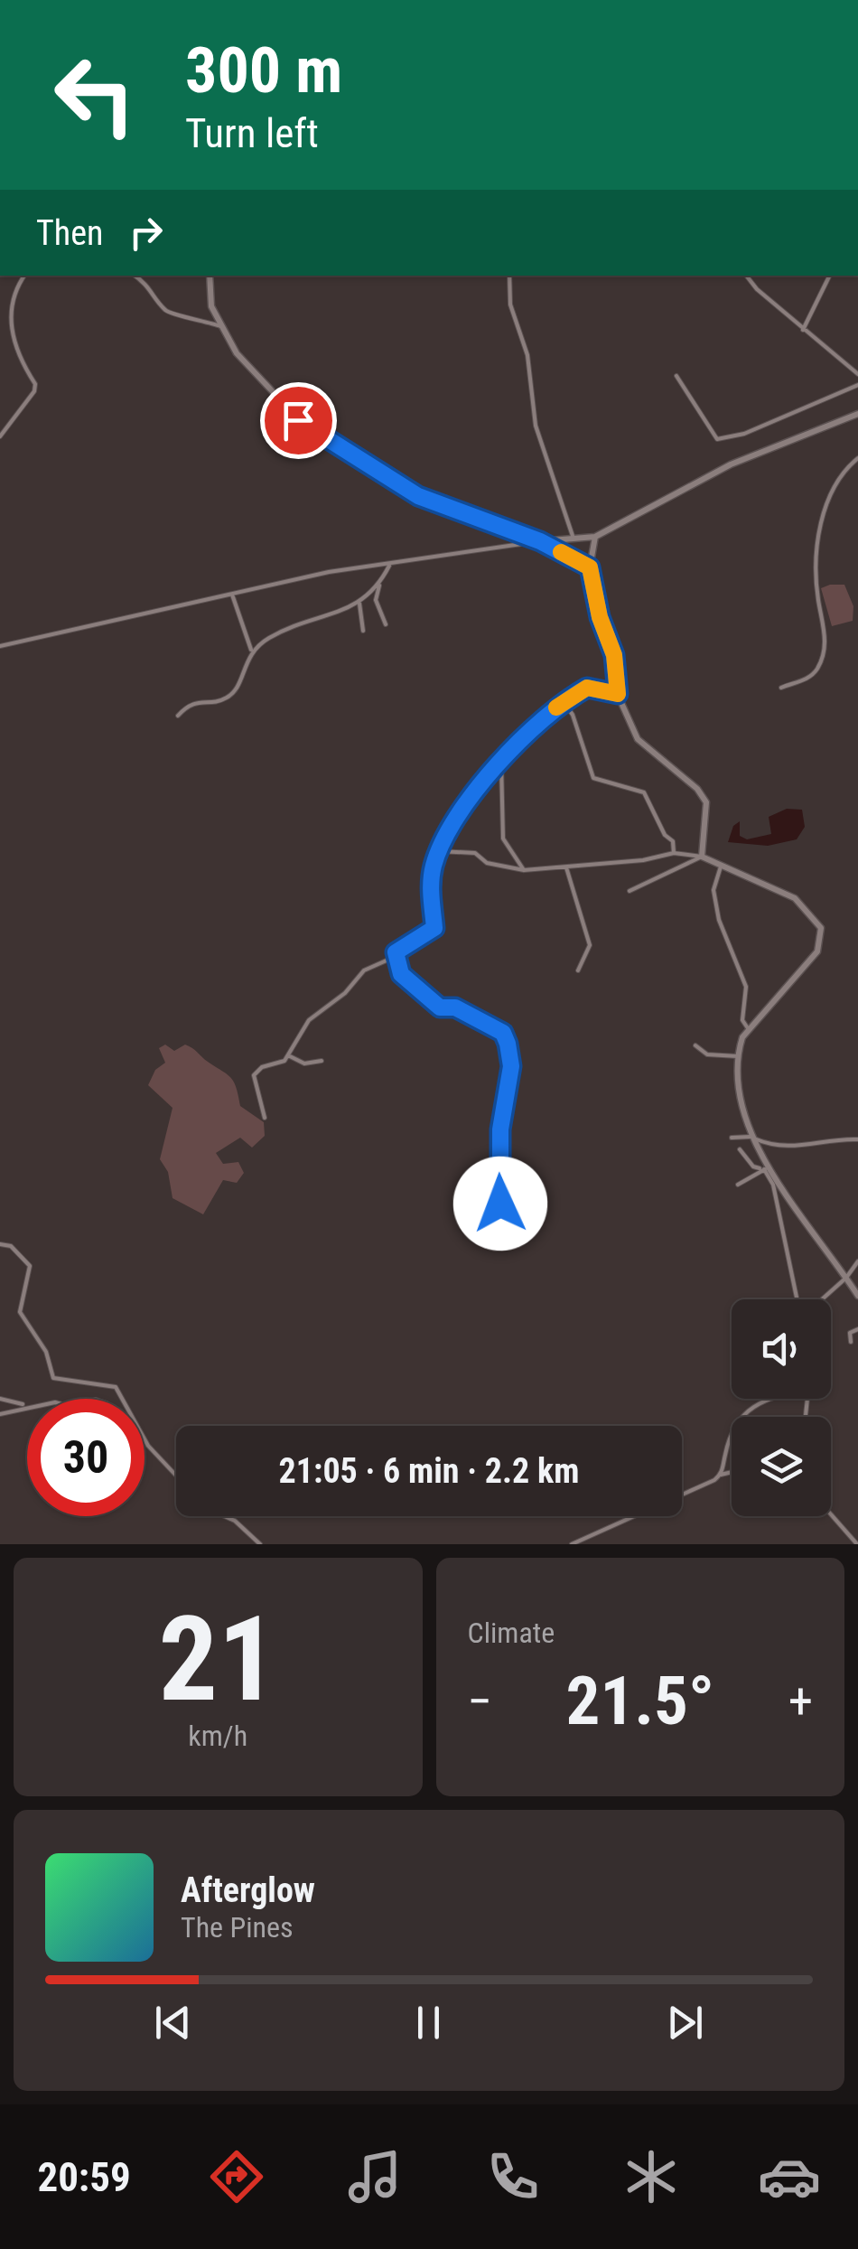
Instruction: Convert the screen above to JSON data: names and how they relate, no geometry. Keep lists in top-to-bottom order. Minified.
{"page":{"turn":["300 m","Turn left"],"then":"Then","limit":"30","trip":"21:05 · 6 min · 2.2 km","tile":[["21","km/h"],"Climate"],"heat":["−","21.5°","+"],"song":["Afterglow","The Pines"],"tabs":"20:59"}}
